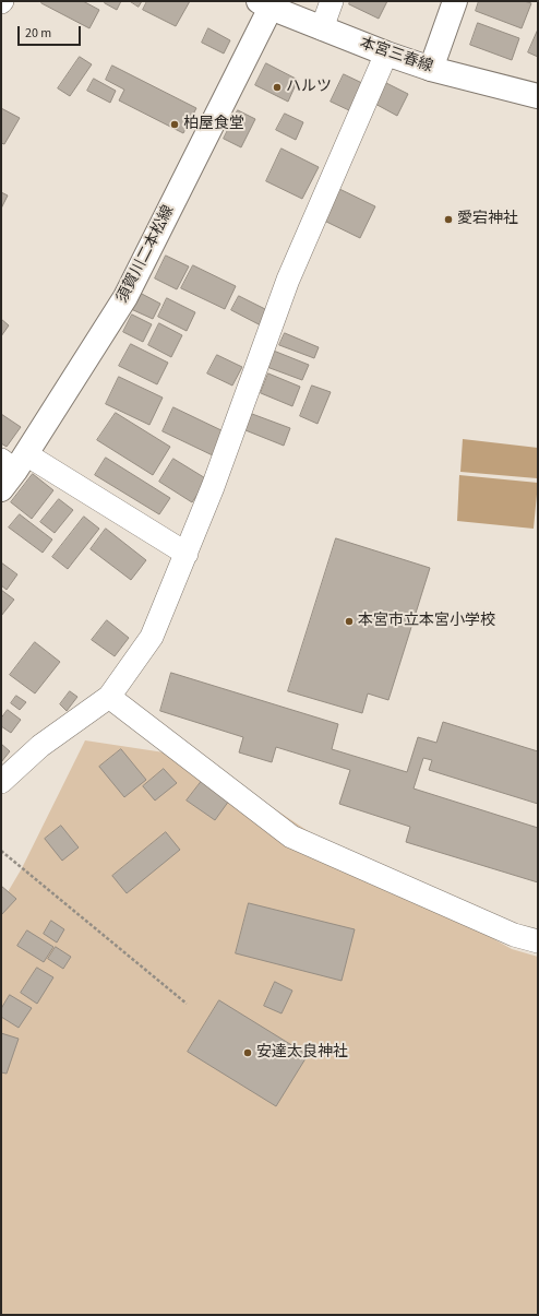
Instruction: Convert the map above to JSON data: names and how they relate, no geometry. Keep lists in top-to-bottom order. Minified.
{"streets":{"main road":["本宮三春線","須賀川二本松線"]},"crossings":[["本宮三春線","須賀川二本松線"]],"places":["ハルツ","柏屋食堂","愛宕神社","本宮市立本宮小学校","安達太良神社"],"scale_bar":"20 m"}
